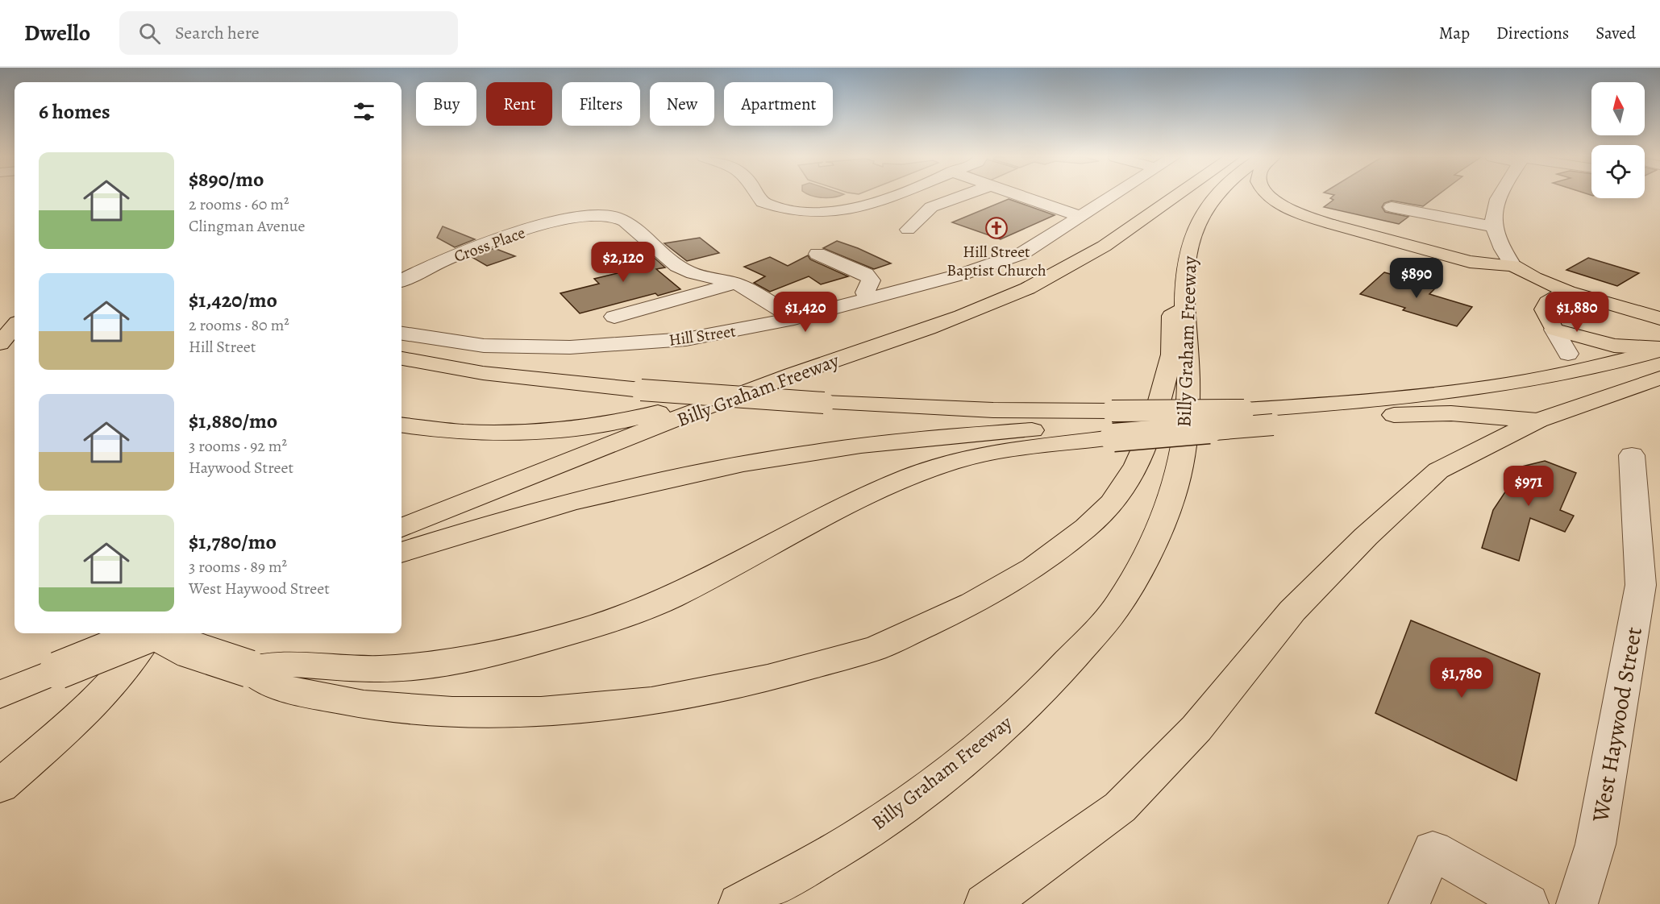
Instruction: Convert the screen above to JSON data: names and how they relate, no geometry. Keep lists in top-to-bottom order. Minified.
{"streets":{"main road":["Billy Graham Freeway"],"street":["Cross Place","Hill Street","West Haywood Street"]},"places":{"church":["Hill Street Baptist Church"]},"north":"top","page":{"header":"Dwello","search":"Search here","nav":["Map","Directions","Saved"],"chip":["Buy","Rent","Filters","New","Apartment"],"heading":"6 homes","list":[{"name":"$890/mo","note":"2 rooms · 60 m² · Clingman Avenue"},{"name":"$1,420/mo","note":"2 rooms · 80 m² · Hill Street"},{"name":"$1,880/mo","note":"3 rooms · 92 m² · Haywood Street"},{"name":"$1,780/mo","note":"3 rooms · 89 m² · West Haywood Street"}],"price":["$2,120","$890","$1,420","$1,880","$971","$1,780"]}}
